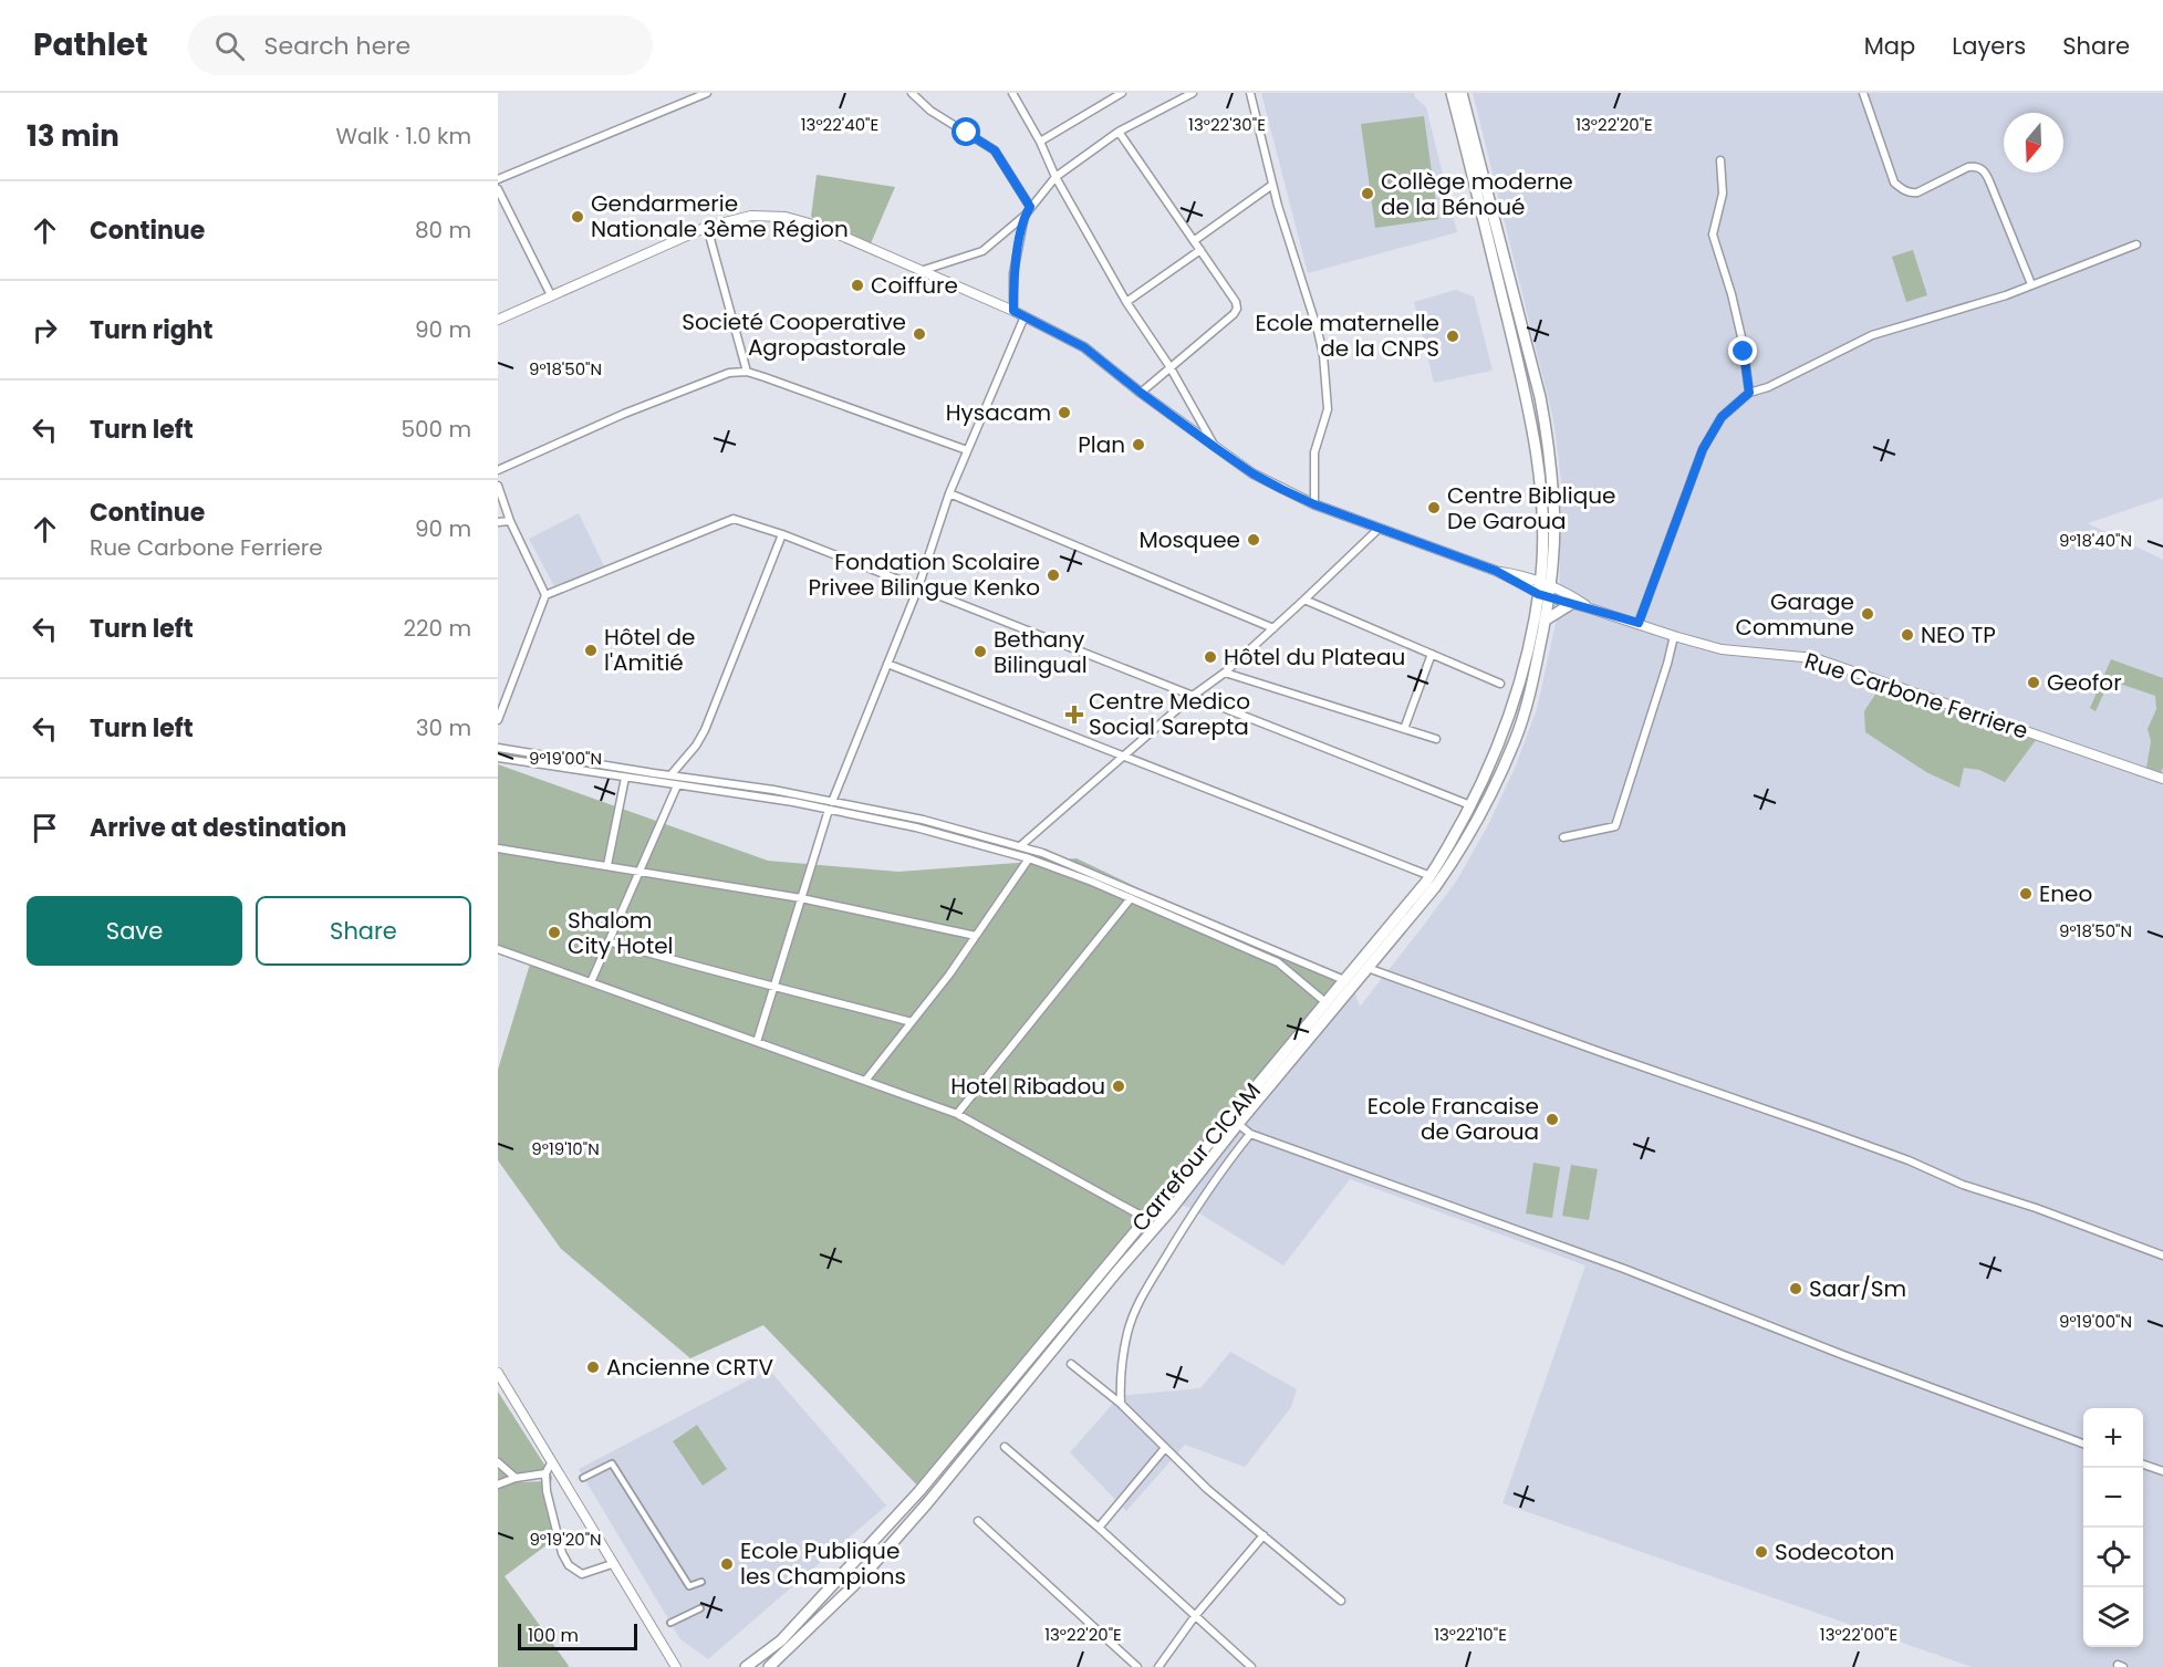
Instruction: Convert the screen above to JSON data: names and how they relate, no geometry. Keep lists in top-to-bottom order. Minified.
{"streets":{"main road":["Carrefour CICAM"],"street":["Rue Carbone Ferriere"]},"crossings":[["Rue Carbone Ferriere","Carrefour CICAM"]],"places":{"other":["Collège moderne de la Bénoué","Gendarmerie Nationale 3ème Région","Coiffure","Societé Cooperative Agropastorale","Ecole maternelle de la CNPS","Hysacam","Plan","Centre Biblique De Garoua","Mosquee","Fondation Scolaire Privee Bilingue Kenko","Garage Commune","NEO TP","Hôtel de l'Amitié","Bethany Bilingual","Hôtel du Plateau","Geofor","Eneo","Shalom City Hotel","Hotel Ribadou","Ecole Francaise de Garoua","Saar/Sm","Ancienne CRTV","Sodecoton","Ecole Publique les Champions"],"health":["Centre Medico Social Sarepta"]},"scale_bar":"100 m","north":"bottom","page":{"header":"Pathlet","search":"Search here","nav":["Map","Layers","Share"],"heading":["13 min","Walk · 1.0 km"],"list":[["Continue","80 m"],["Turn right","90 m"],["Turn left","500 m"],["Continue","Rue Carbone Ferriere","90 m"],["Turn left","220 m"],["Turn left","30 m"],"Arrive at destination"],"buttons":["Save","Share"],"map_buttons":["+","−"],"scale":"100 m"},"coordinates":["13°22'30\"E","13°22'40\"E","13°22'20\"E","9°18'50\"N","9°18'40\"N","9°19'00\"N","9°19'10\"N","9°19'20\"N","13°22'10\"E","13°22'00\"E"]}
